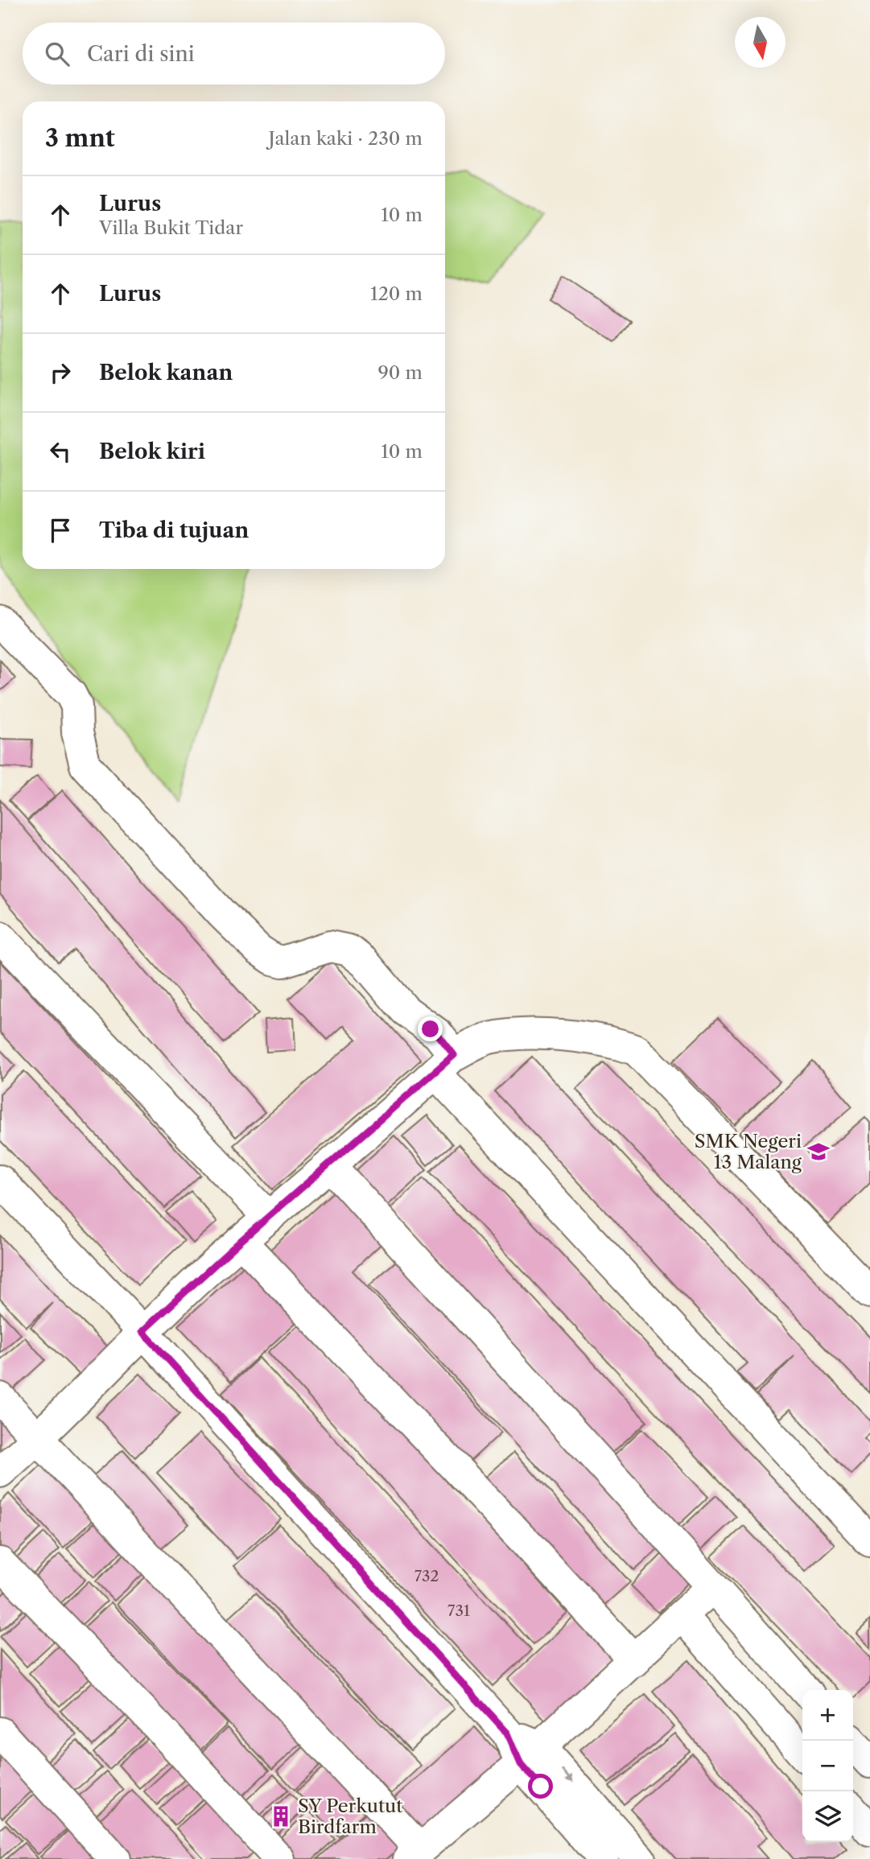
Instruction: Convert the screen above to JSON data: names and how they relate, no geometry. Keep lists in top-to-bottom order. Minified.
{"places":{"school or university":["SMK Negeri 13 Malang"],"building":["SY Perkutut Birdfarm"]},"house_numbers":["732","731"],"north":"bottom","page":{"search":"Cari di sini","heading":["3 mnt","Jalan kaki · 230 m"],"list":[["Lurus","Villa Bukit Tidar","10 m"],["Lurus","120 m"],["Belok kanan","90 m"],["Belok kiri","10 m"],"Tiba di tujuan"],"map_buttons":["+","−"]}}
